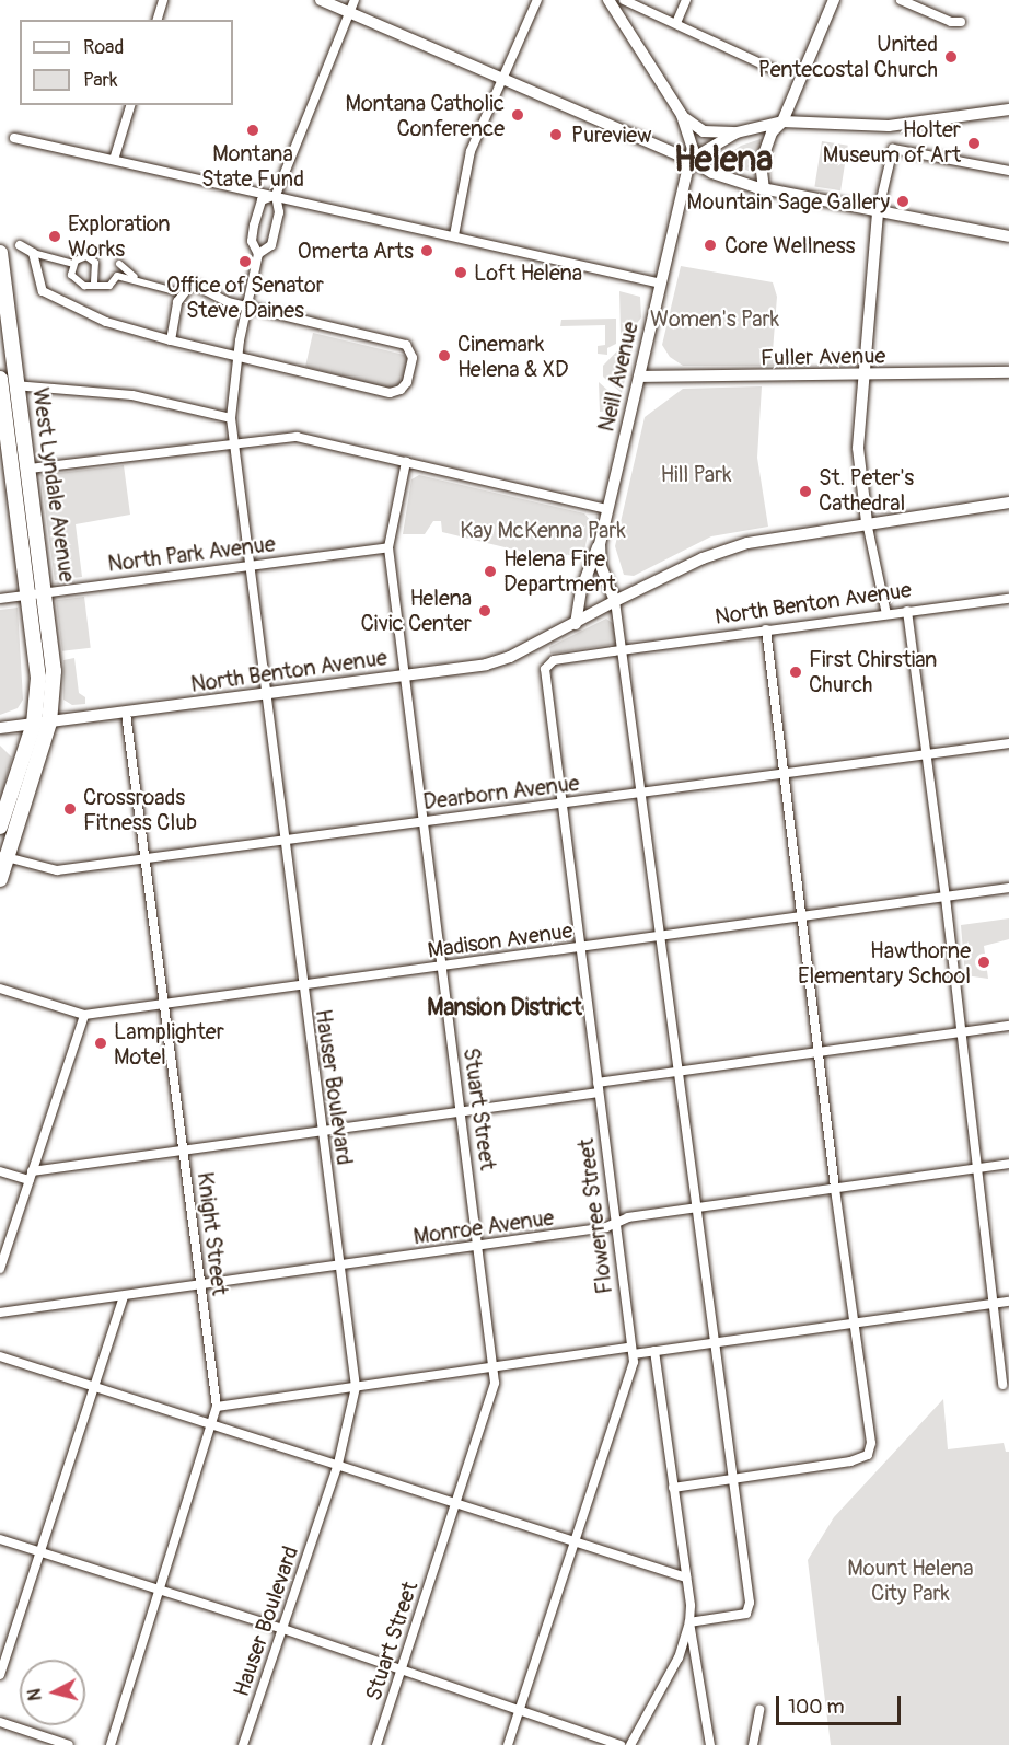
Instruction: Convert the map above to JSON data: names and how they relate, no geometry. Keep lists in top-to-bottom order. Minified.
{"streets":{"highway":["West Lyndale Avenue"],"main road":["Fuller Avenue","Neill Avenue","North Benton Avenue"],"street":["North Park Avenue","Dearborn Avenue","Madison Avenue","Hauser Boulevard","Stuart Street","Flowerree Street","Monroe Avenue","Knight Street"]},"crossings":[["Fuller Avenue","Neill Avenue"],["West Lyndale Avenue","North Park Avenue"],["West Lyndale Avenue","North Benton Avenue"],["West Lyndale Avenue","Dearborn Avenue"],["North Park Avenue","Hauser Boulevard"],["North Park Avenue","Stuart Street"],["North Benton Avenue","Hauser Boulevard"],["North Benton Avenue","Stuart Street"],["North Benton Avenue","Flowerree Street"],["North Benton Avenue","Knight Street"],["Dearborn Avenue","Hauser Boulevard"],["Dearborn Avenue","Stuart Street"],["Dearborn Avenue","Flowerree Street"],["Dearborn Avenue","Knight Street"],["Madison Avenue","Hauser Boulevard"],["Madison Avenue","Stuart Street"],["Madison Avenue","Flowerree Street"],["Madison Avenue","Knight Street"],["Hauser Boulevard","Monroe Avenue"],["Stuart Street","Monroe Avenue"],["Flowerree Street","Monroe Avenue"],["Monroe Avenue","Knight Street"]],"districts":["Helena","Mansion District"],"parks":["Women's Park","Hill Park","Kay McKenna Park","Mount Helena City Park"],"places":["United Pentecostal Church","Montana Catholic Conference","Montana State Fund","Pureview","Holter Museum of Art","Mountain Sage Gallery","Exploration Works","Core Wellness","Omerta Arts","Office of Senator Steve Daines","Loft Helena","Cinemark Helena & XD","St. Peter's Cathedral","Helena Fire Department","Helena Civic Center","First Chirstian Church","Crossroads Fitness Club","Hawthorne Elementary School","Lamplighter Motel"],"legend":["Road","Park"],"scale_bar":"100 m","north":"left"}
